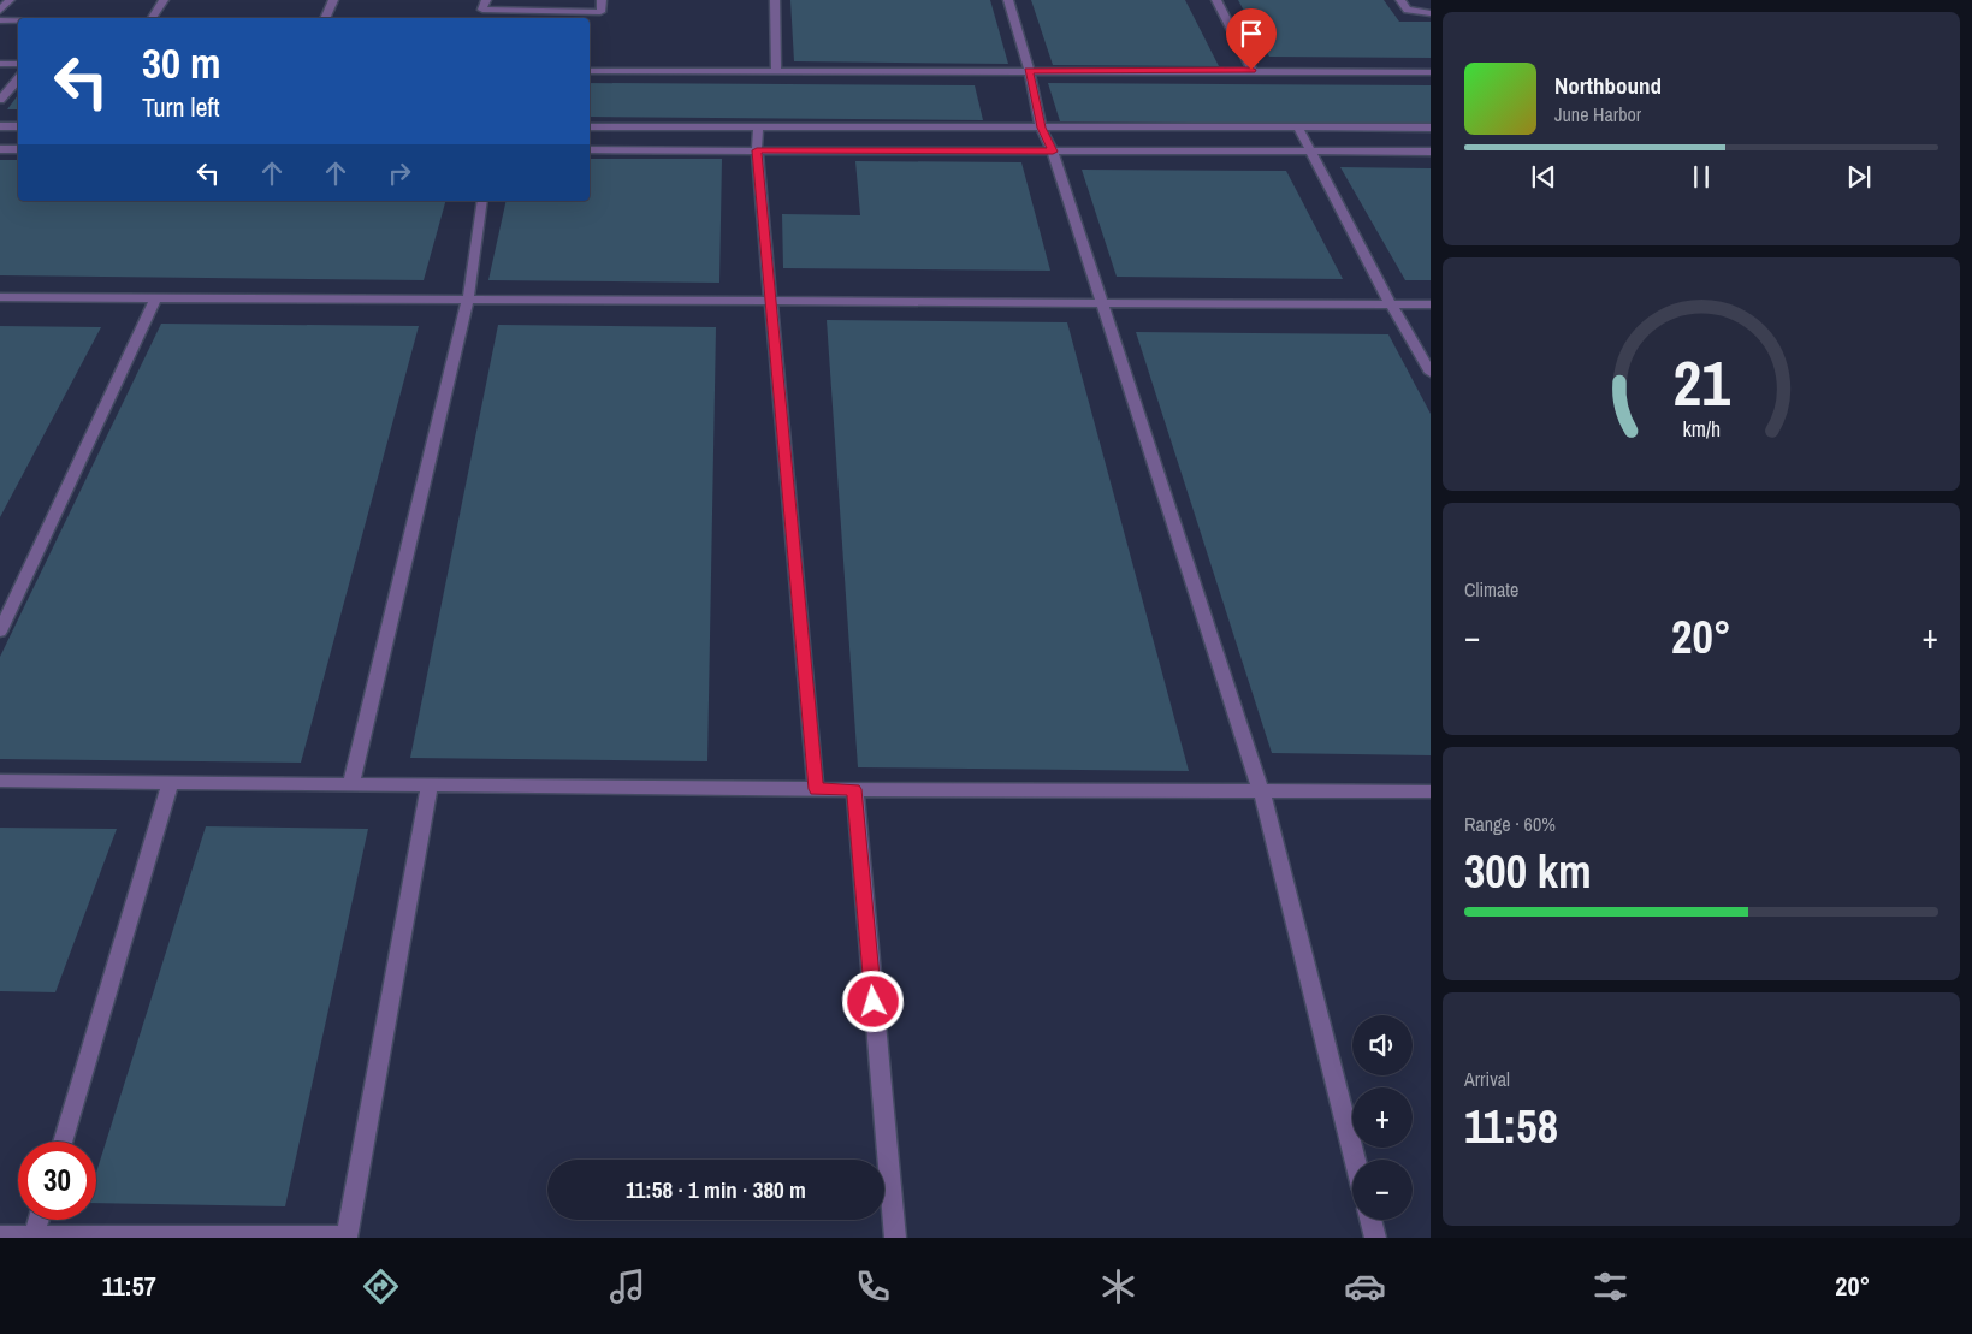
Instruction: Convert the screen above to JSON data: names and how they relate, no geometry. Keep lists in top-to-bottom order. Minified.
{"page":{"turn":["30 m","Turn left"],"song":["Northbound","June Harbor"],"tile":["Climate",["Range · 60%","300 km"],["Arrival","11:58"]],"heat":["−","20°","+"],"map_buttons":["+","−"],"limit":"30","trip":"11:58 · 1 min · 380 m","tabs":["11:57","20°"],"gauge":["21","km/h"]}}
